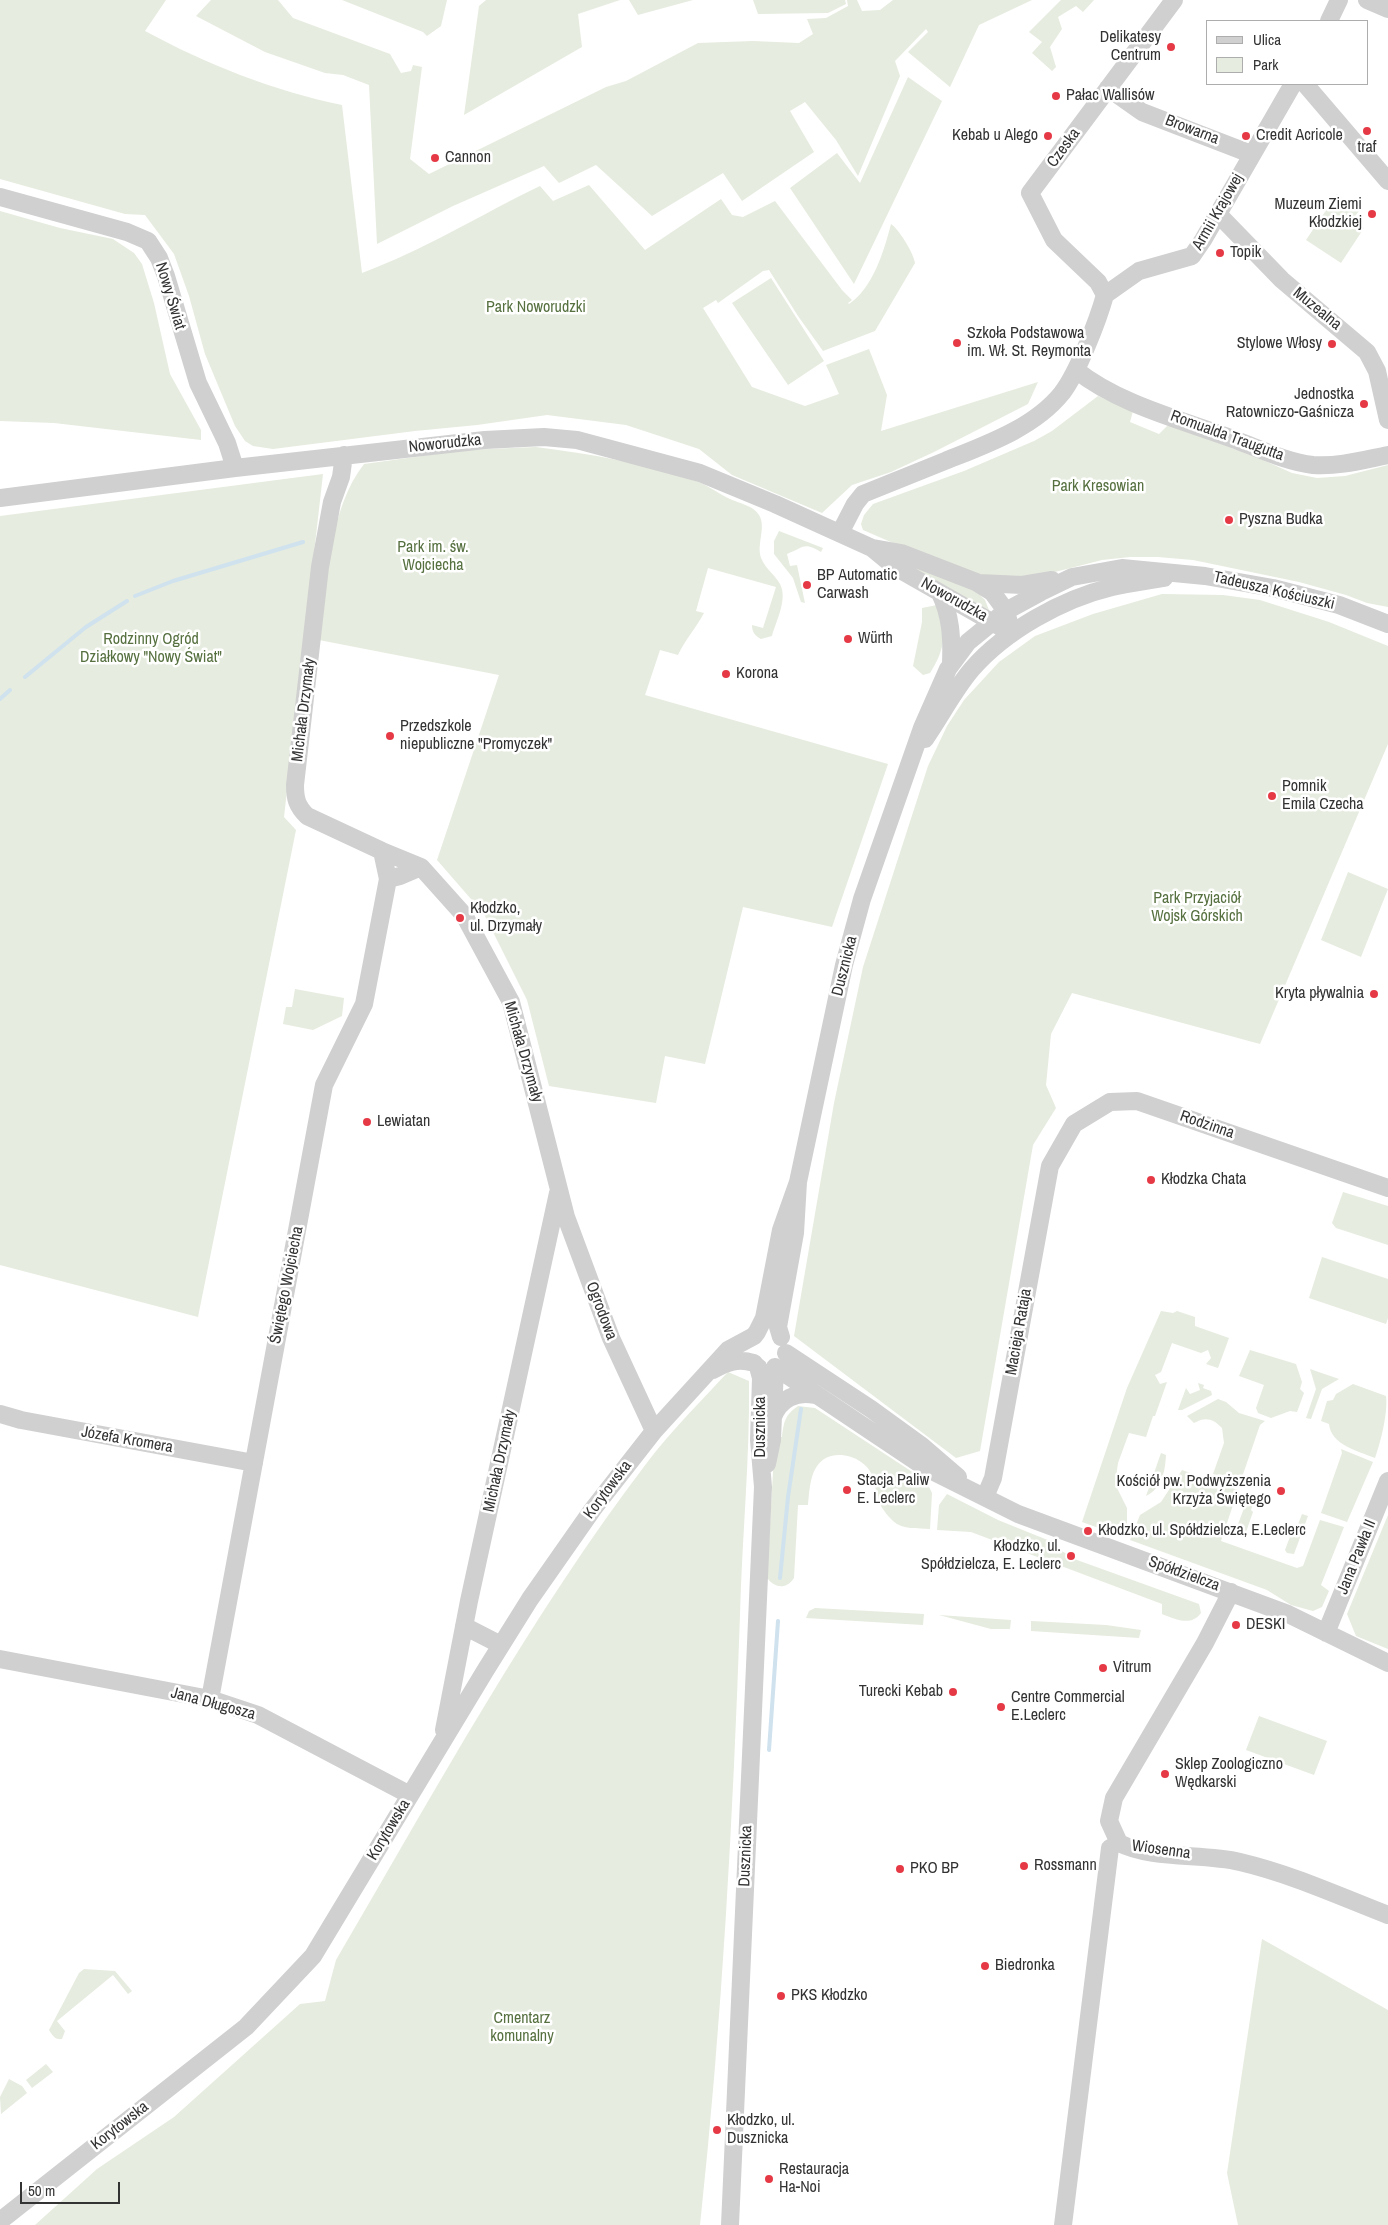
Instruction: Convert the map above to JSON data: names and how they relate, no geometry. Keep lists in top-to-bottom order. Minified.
{"streets":{"street":["Browarna","Czeska","Armii Krajowej","Nowy Świat","Muzealna","Romualda Traugutta","Noworudzka","Tadeusza Kościuszki","Michała Drzymały","Dusznicka","Rodzinna","Świętego Wojciecha","Ogrodowa","Macieja Rataja","Józefa Kromera","Korytowska","Jana Pawła II","Spółdzielcza","Jana Długosza","Wiosenna"]},"crossings":[["Browarna","Czeska"],["Browarna","Armii Krajowej"],["Czeska","Armii Krajowej"],["Armii Krajowej","Muzealna"],["Nowy Świat","Noworudzka"],["Noworudzka","Tadeusza Kościuszki"],["Noworudzka","Michała Drzymały"],["Noworudzka","Dusznicka"],["Tadeusza Kościuszki","Dusznicka"],["Michała Drzymały","Świętego Wojciecha"],["Michała Drzymały","Ogrodowa"],["Michała Drzymały","Korytowska"],["Dusznicka","Korytowska"],["Dusznicka","Spółdzielcza"],["Rodzinna","Macieja Rataja"],["Świętego Wojciecha","Józefa Kromera"],["Świętego Wojciecha","Jana Długosza"],["Ogrodowa","Korytowska"],["Macieja Rataja","Spółdzielcza"],["Korytowska","Spółdzielcza"],["Korytowska","Jana Długosza"],["Jana Pawła II","Spółdzielcza"],["Spółdzielcza","Wiosenna"]],"parks":["Park Noworudzki","Park Kresowian","Park im. św. Wojciecha","Rodzinny Ogród Działkowy \"Nowy Świat\"","Park Przyjaciół Wojsk Górskich","Cmentarz komunalny"],"places":["Delikatesy Centrum","Pałac Wallisów","traf","Kebab u Alego","Credit Acricole","Cannon","Muzeum Ziemi Kłodzkiej","Topik","Szkoła Podstawowa im. Wł. St. Reymonta","Stylowe Włosy","Jednostka Ratowniczo-Gaśnicza","Pyszna Budka","BP Automatic Carwash","Würth","Korona","Przedszkole niepubliczne \"Promyczek\"","Pomnik Emila Czecha","Kłodzko, ul. Drzymały","Kryta pływalnia","Lewiatan","Kłodzka Chata","Stacja Paliw E. Leclerc","Kościół pw. Podwyższenia Krzyża Świętego","Kłodzko, ul. Spółdzielcza, E.Leclerc","Kłodzko, ul. Spółdzielcza, E. Leclerc","DESKI","Vitrum","Turecki Kebab","Centre Commercial E.Leclerc","Sklep Zoologiczno Wędkarski","Rossmann","PKO BP","Biedronka","PKS Kłodzko","Kłodzko, ul. Dusznicka","Restauracja Ha-Noi"],"legend":["Ulica","Park"],"scale_bar":"50 m"}
